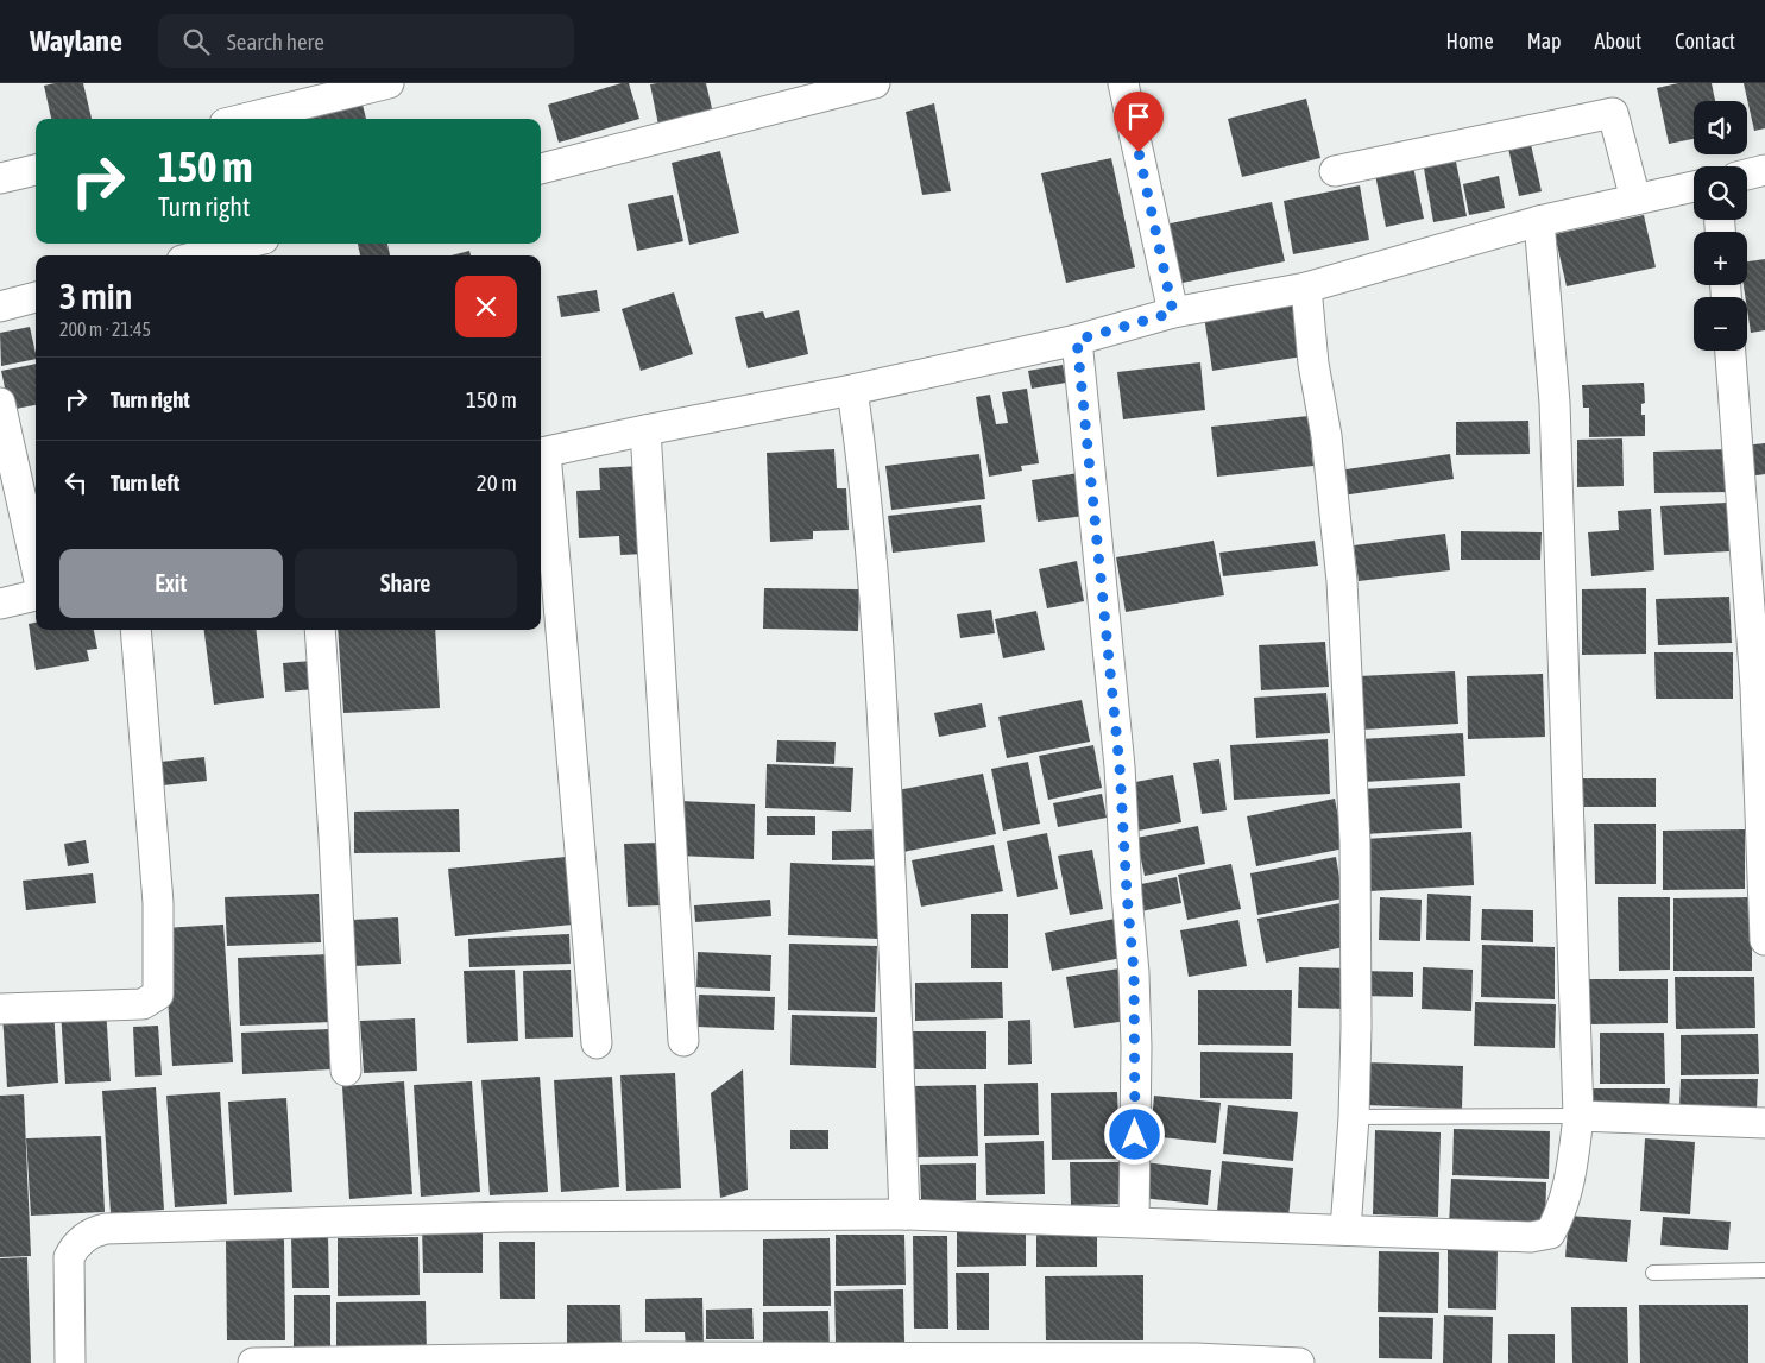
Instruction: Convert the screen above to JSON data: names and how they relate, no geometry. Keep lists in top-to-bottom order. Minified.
{"page":{"header":"Waylane","search":"Search here","nav":["Home","Map","About","Contact"],"map_buttons":["+","−"],"turn":["150 m","Turn right"],"heading":["3 min","200 m · 21:45"],"list":[{"name":"Turn right","value":"150 m"},{"name":"Turn left","value":"20 m"}],"buttons":["Exit","Share"]}}
